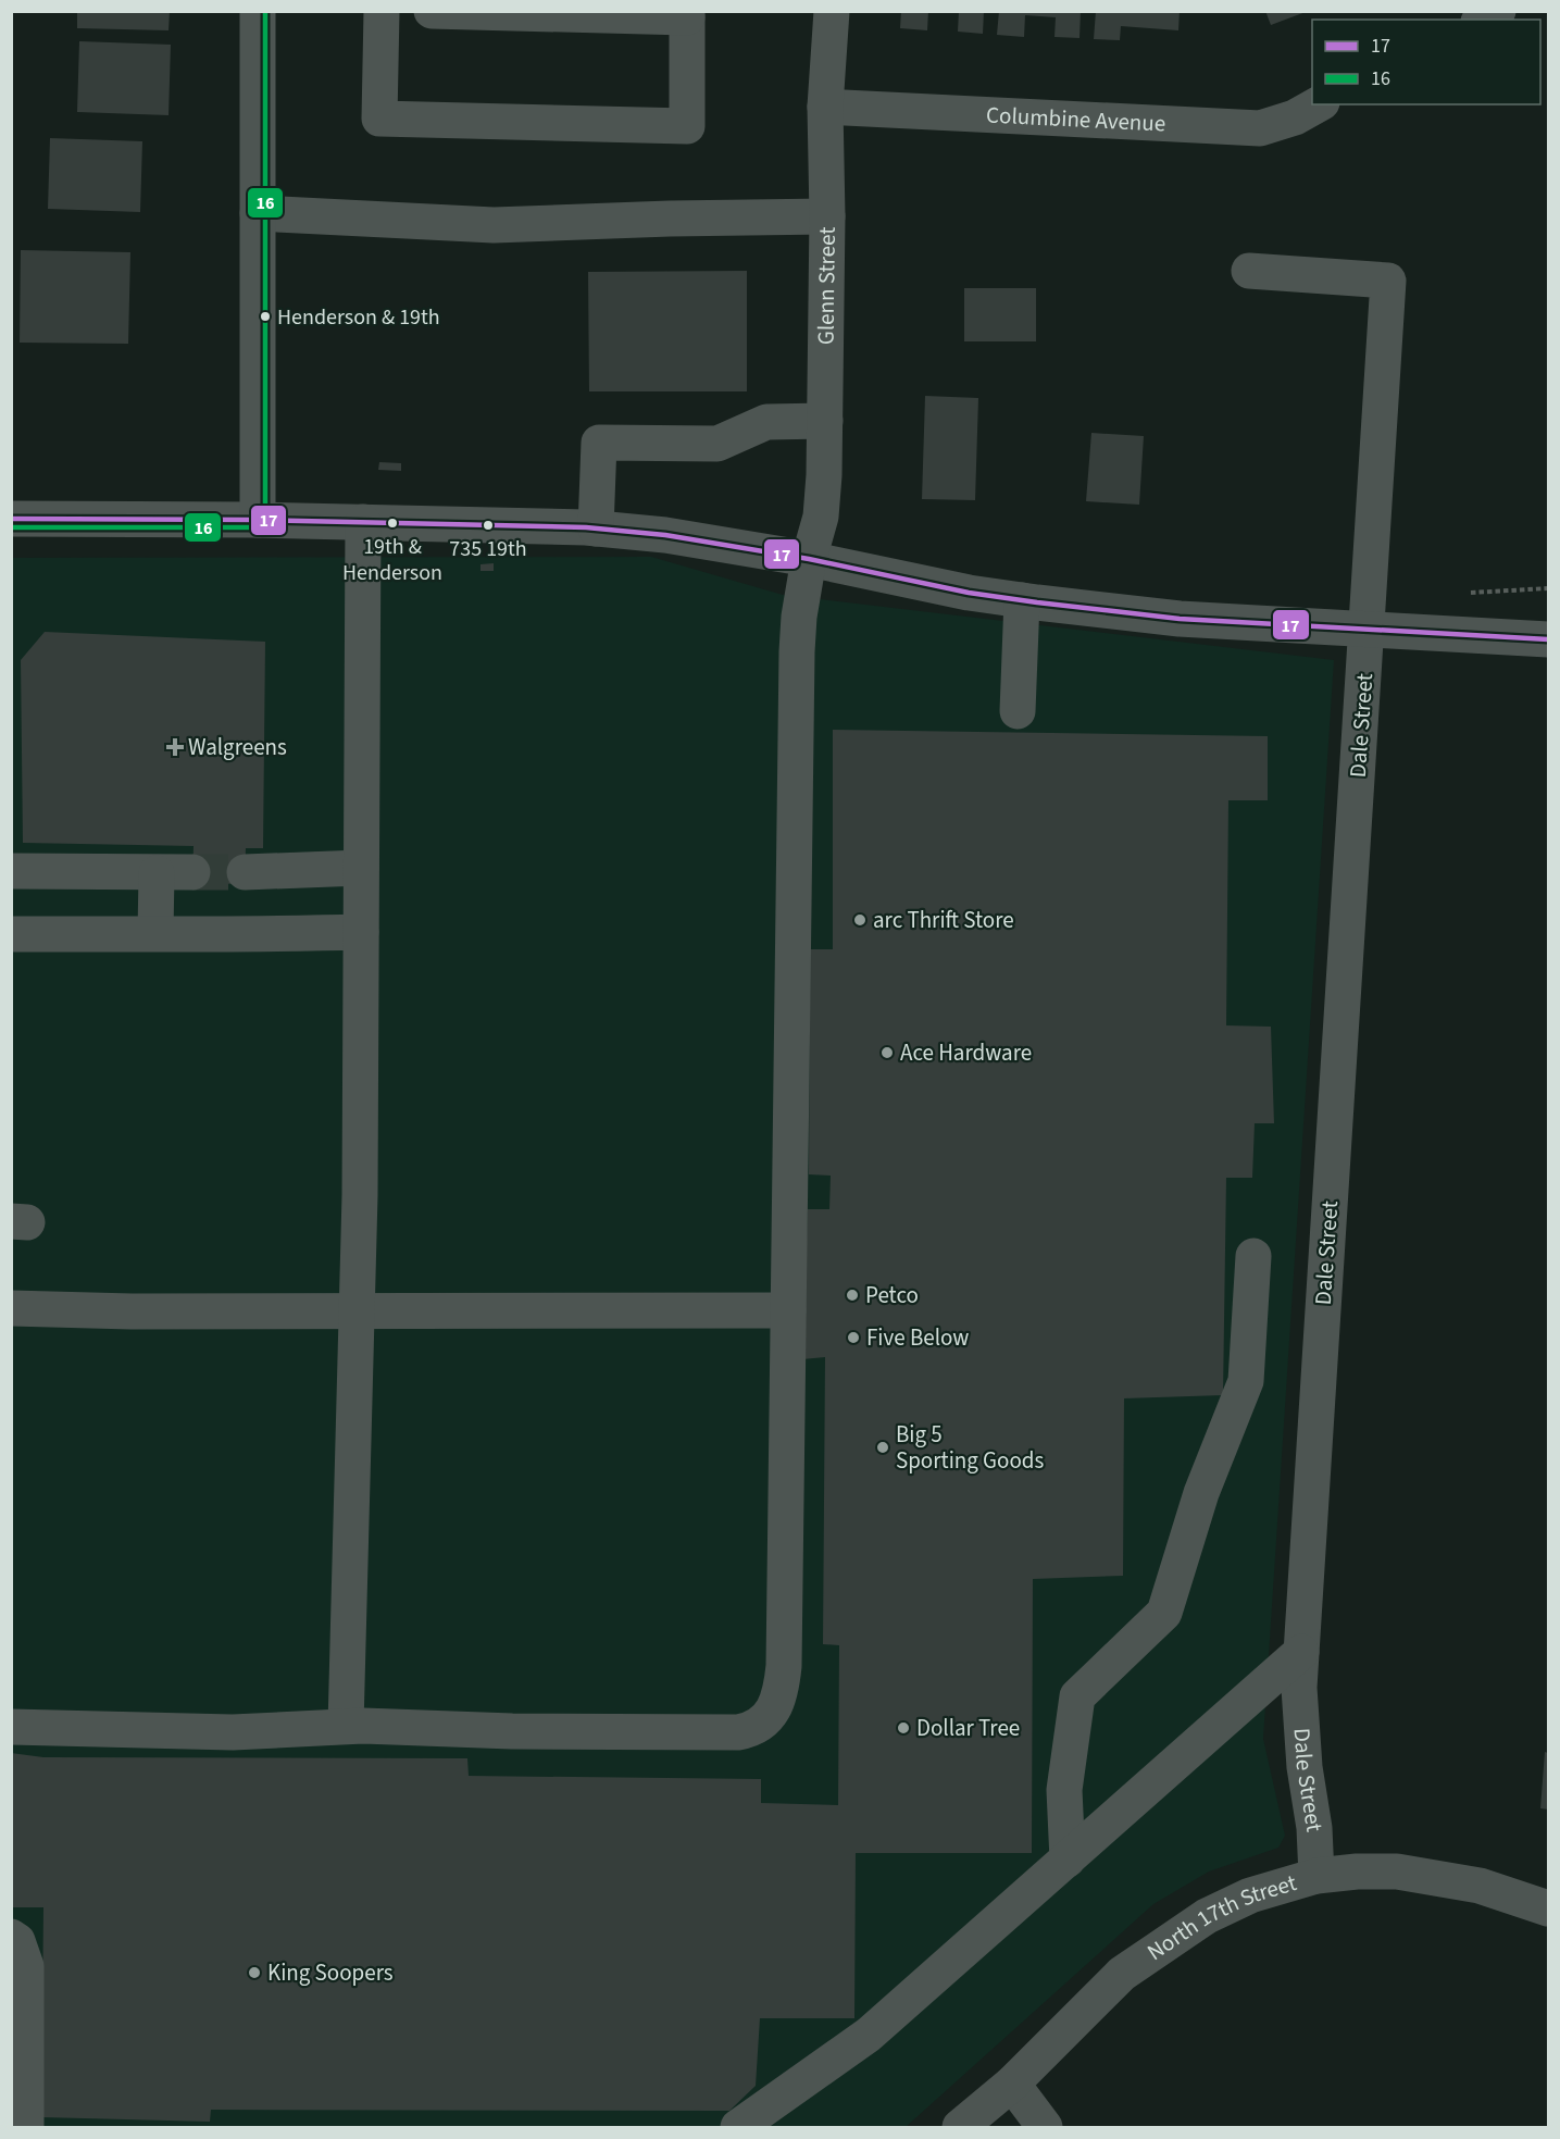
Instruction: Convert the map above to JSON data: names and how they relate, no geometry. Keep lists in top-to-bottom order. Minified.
{"streets":{"street":["Columbine Avenue","Glenn Street","Dale Street","North 17th Street"]},"crossings":[["Columbine Avenue","Glenn Street"],["Dale Street","North 17th Street"]],"places":{"other":["Henderson & 19th","19th & Henderson","735 19th","arc Thrift Store","Ace Hardware","Petco","Five Below","Big 5 Sporting Goods","Dollar Tree","King Soopers"],"health":["Walgreens"]},"lines":["transit line 16","transit line 17"],"legend":["17","16"]}
